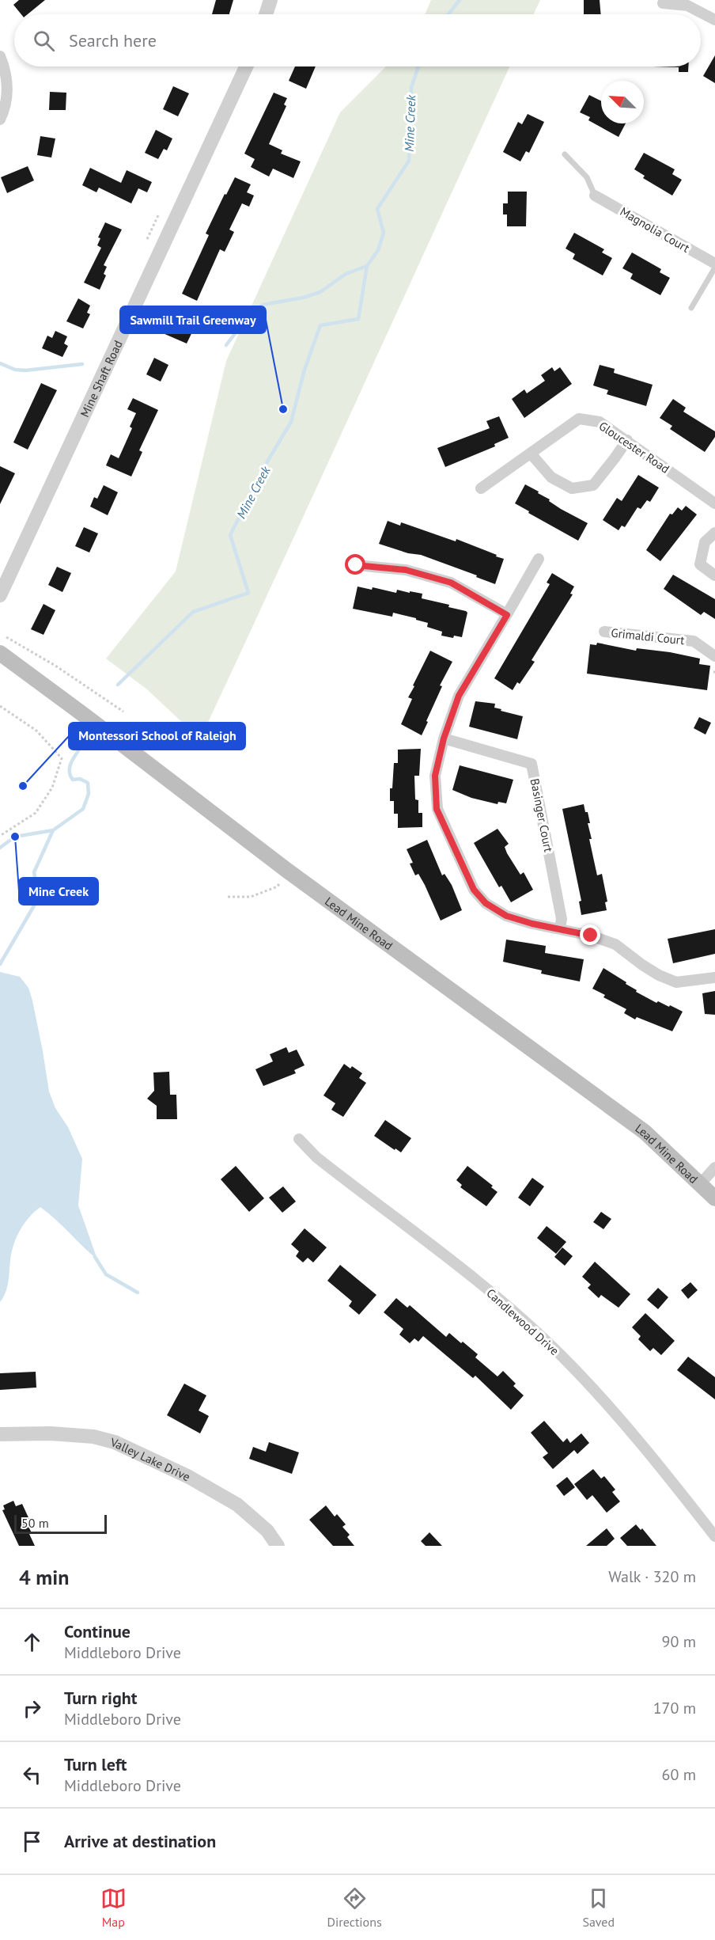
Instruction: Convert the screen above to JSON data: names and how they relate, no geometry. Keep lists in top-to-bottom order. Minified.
{"streets":{"main road":["Lead Mine Road"],"street":["Magnolia Court","Mine Shaft Road","Gloucester Road","Grimaldi Court","Basinger Court","Candlewood Drive","Valley Lake Drive"]},"water":["Mine Creek"],"places":["Sawmill Trail Greenway","Montessori School of Raleigh","Mine Creek"],"scale_bar":"50 m","north":"top left","page":{"search":"Search here","scale":"50 m","heading":["4 min","Walk · 320 m"],"list":[["Continue","Middleboro Drive","90 m"],["Turn right","Middleboro Drive","170 m"],["Turn left","Middleboro Drive","60 m"],"Arrive at destination"],"nav":["Map","Directions","Saved"]}}
